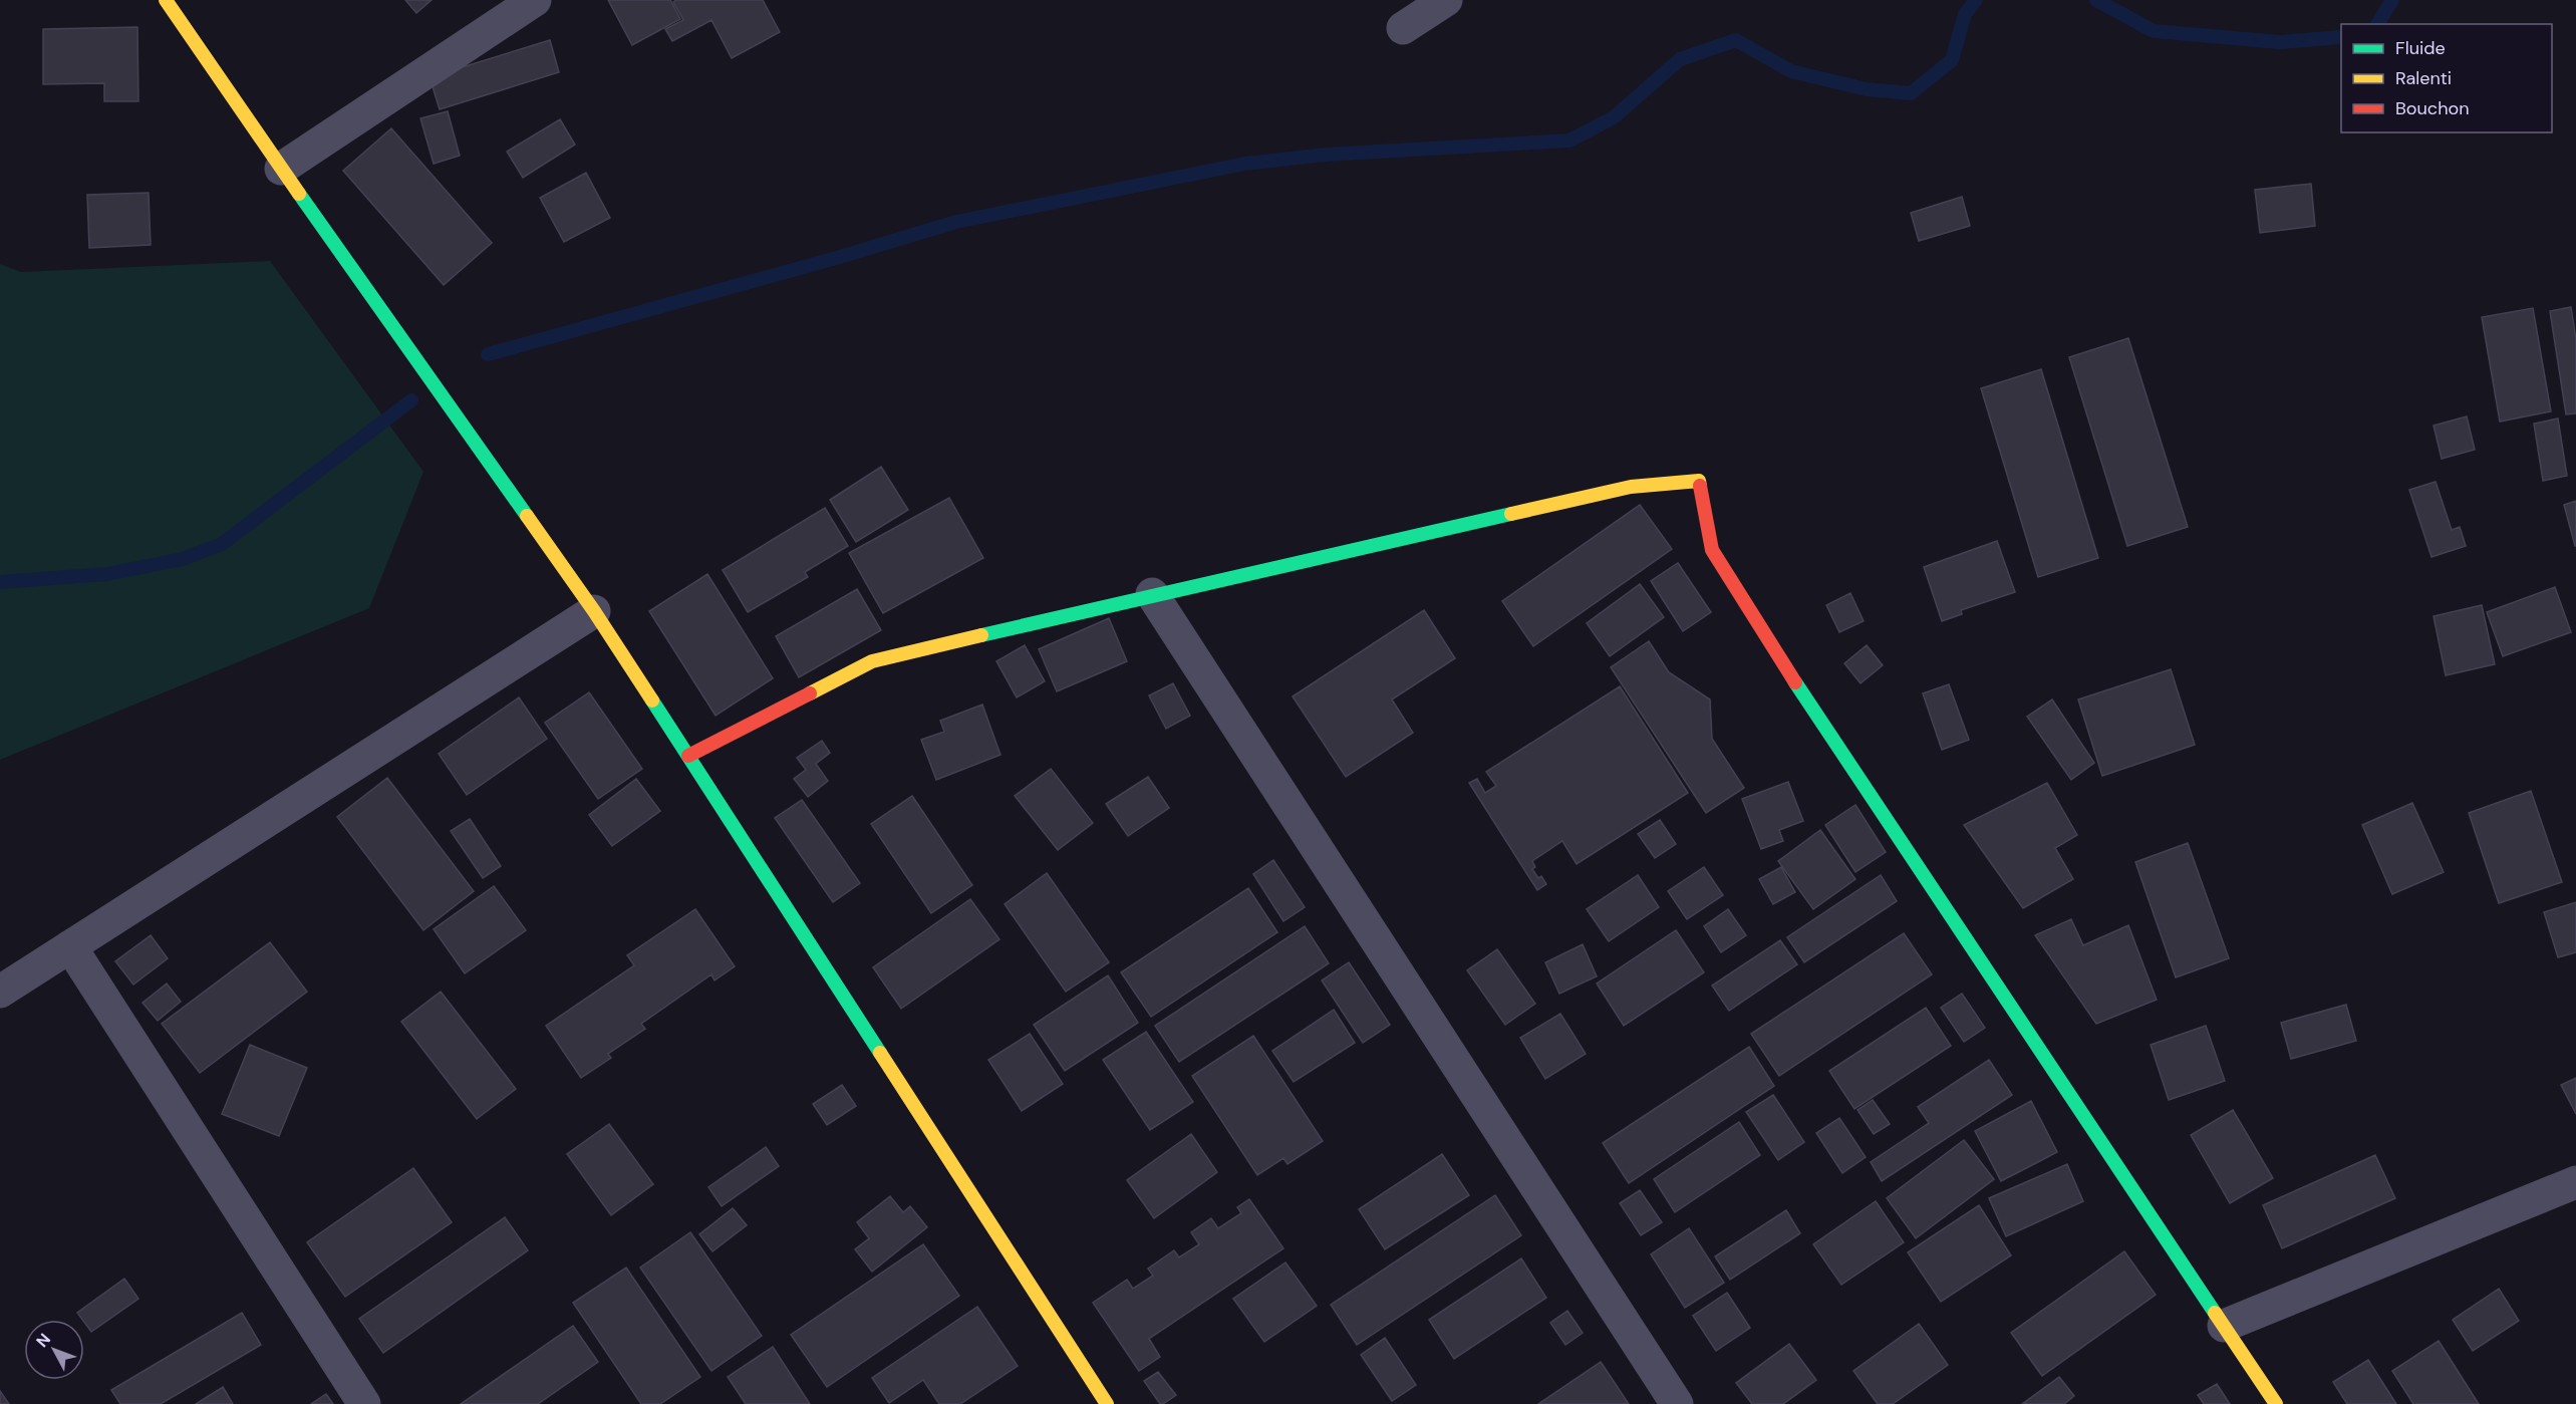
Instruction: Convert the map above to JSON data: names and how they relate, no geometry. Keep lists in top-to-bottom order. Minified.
{"legend":["Fluide","Ralenti","Bouchon"],"north":"top left"}
